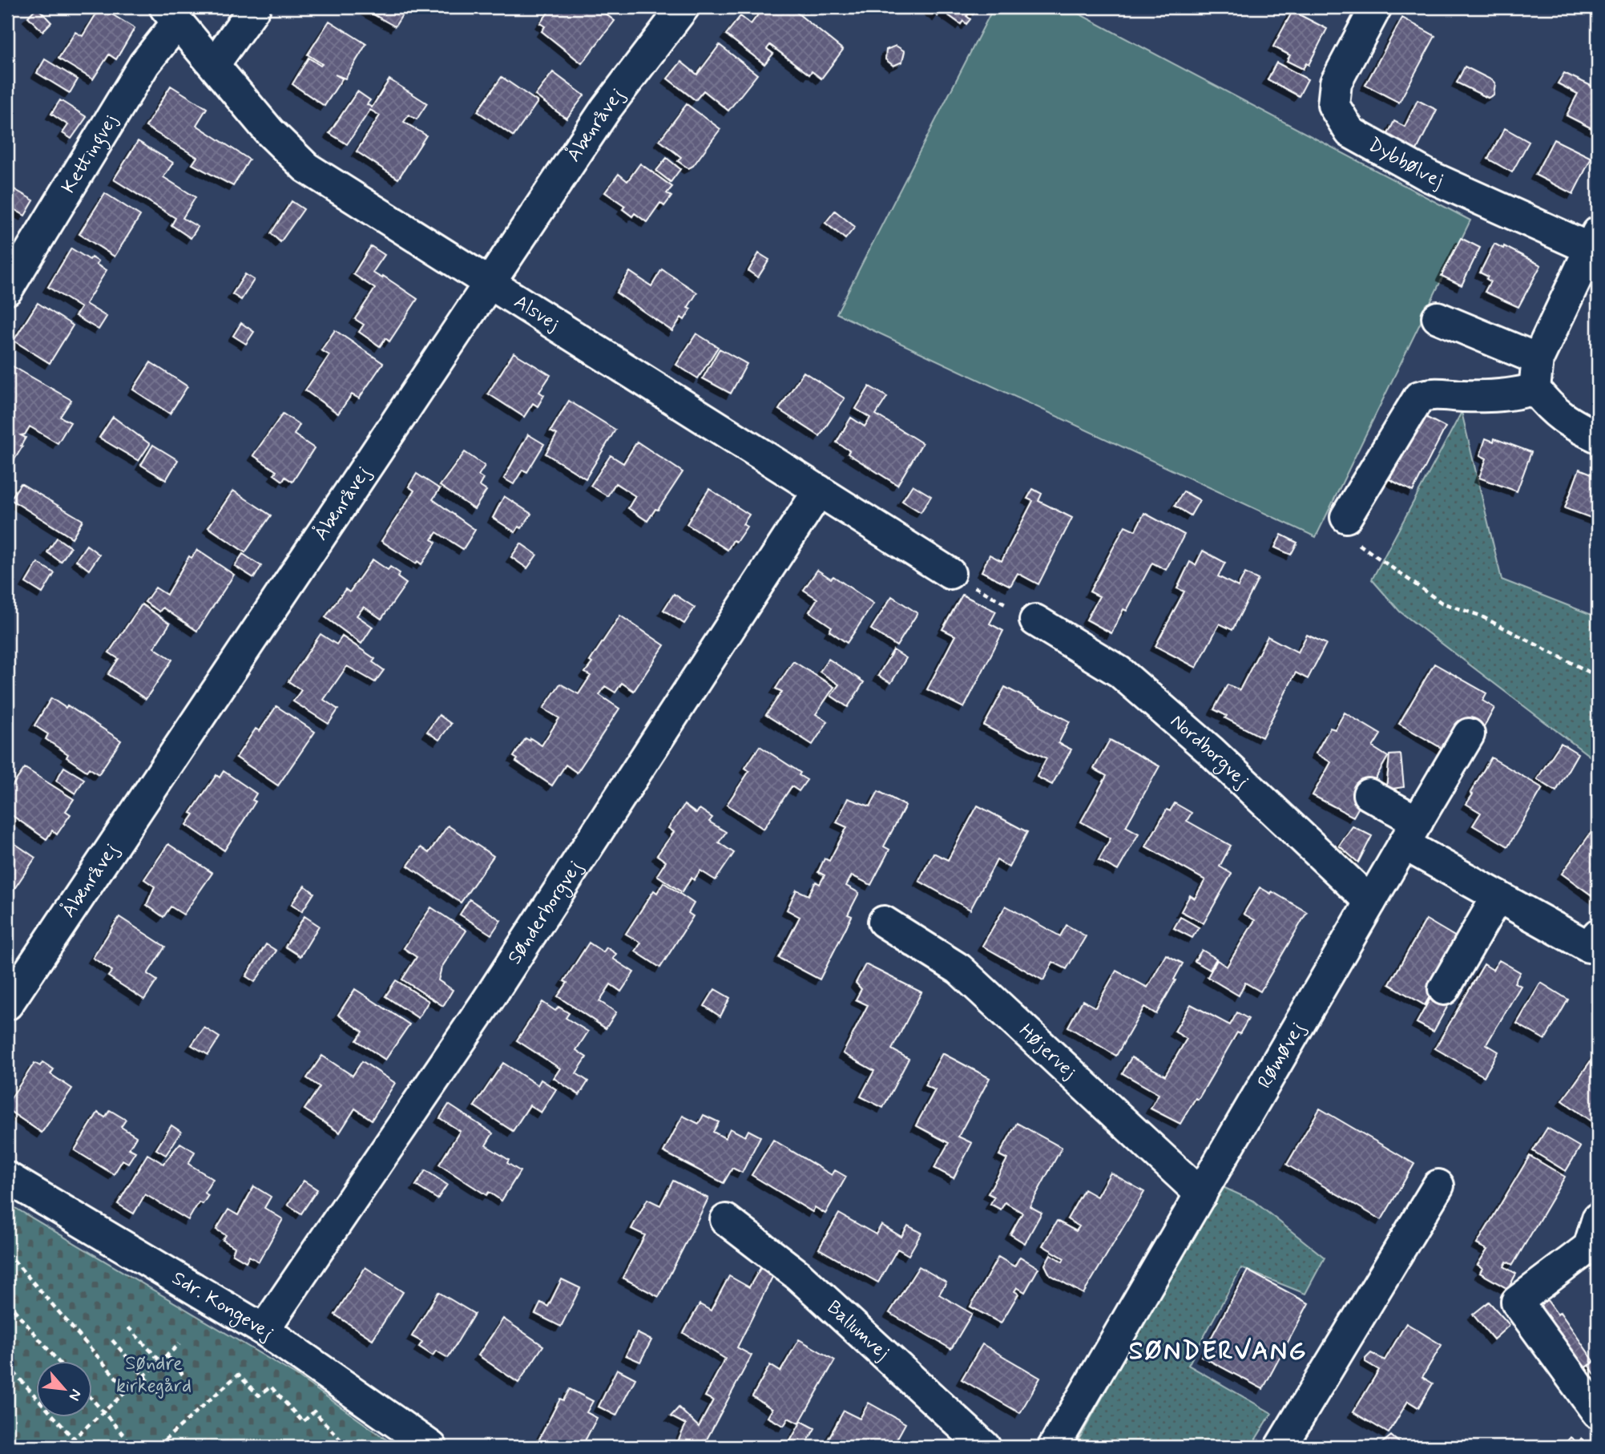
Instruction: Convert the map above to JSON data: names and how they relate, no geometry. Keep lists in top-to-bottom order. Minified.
{"streets":{"street":["Åbenråvej","Kettingvej","Dybbølvej","Alsvej","Nordborgvej","Sønderborgvej","Højervej","Rømøvej","Sdr. Kongevej","Ballumvej"]},"crossings":[["Åbenråvej","Alsvej"],["Kettingvej","Alsvej"],["Alsvej","Sønderborgvej"],["Nordborgvej","Rømøvej"],["Sønderborgvej","Sdr. Kongevej"],["Højervej","Rømøvej"]],"districts":["SØNDERVANG"],"parks":["Søndre kirkegård"],"north":"bottom right"}
